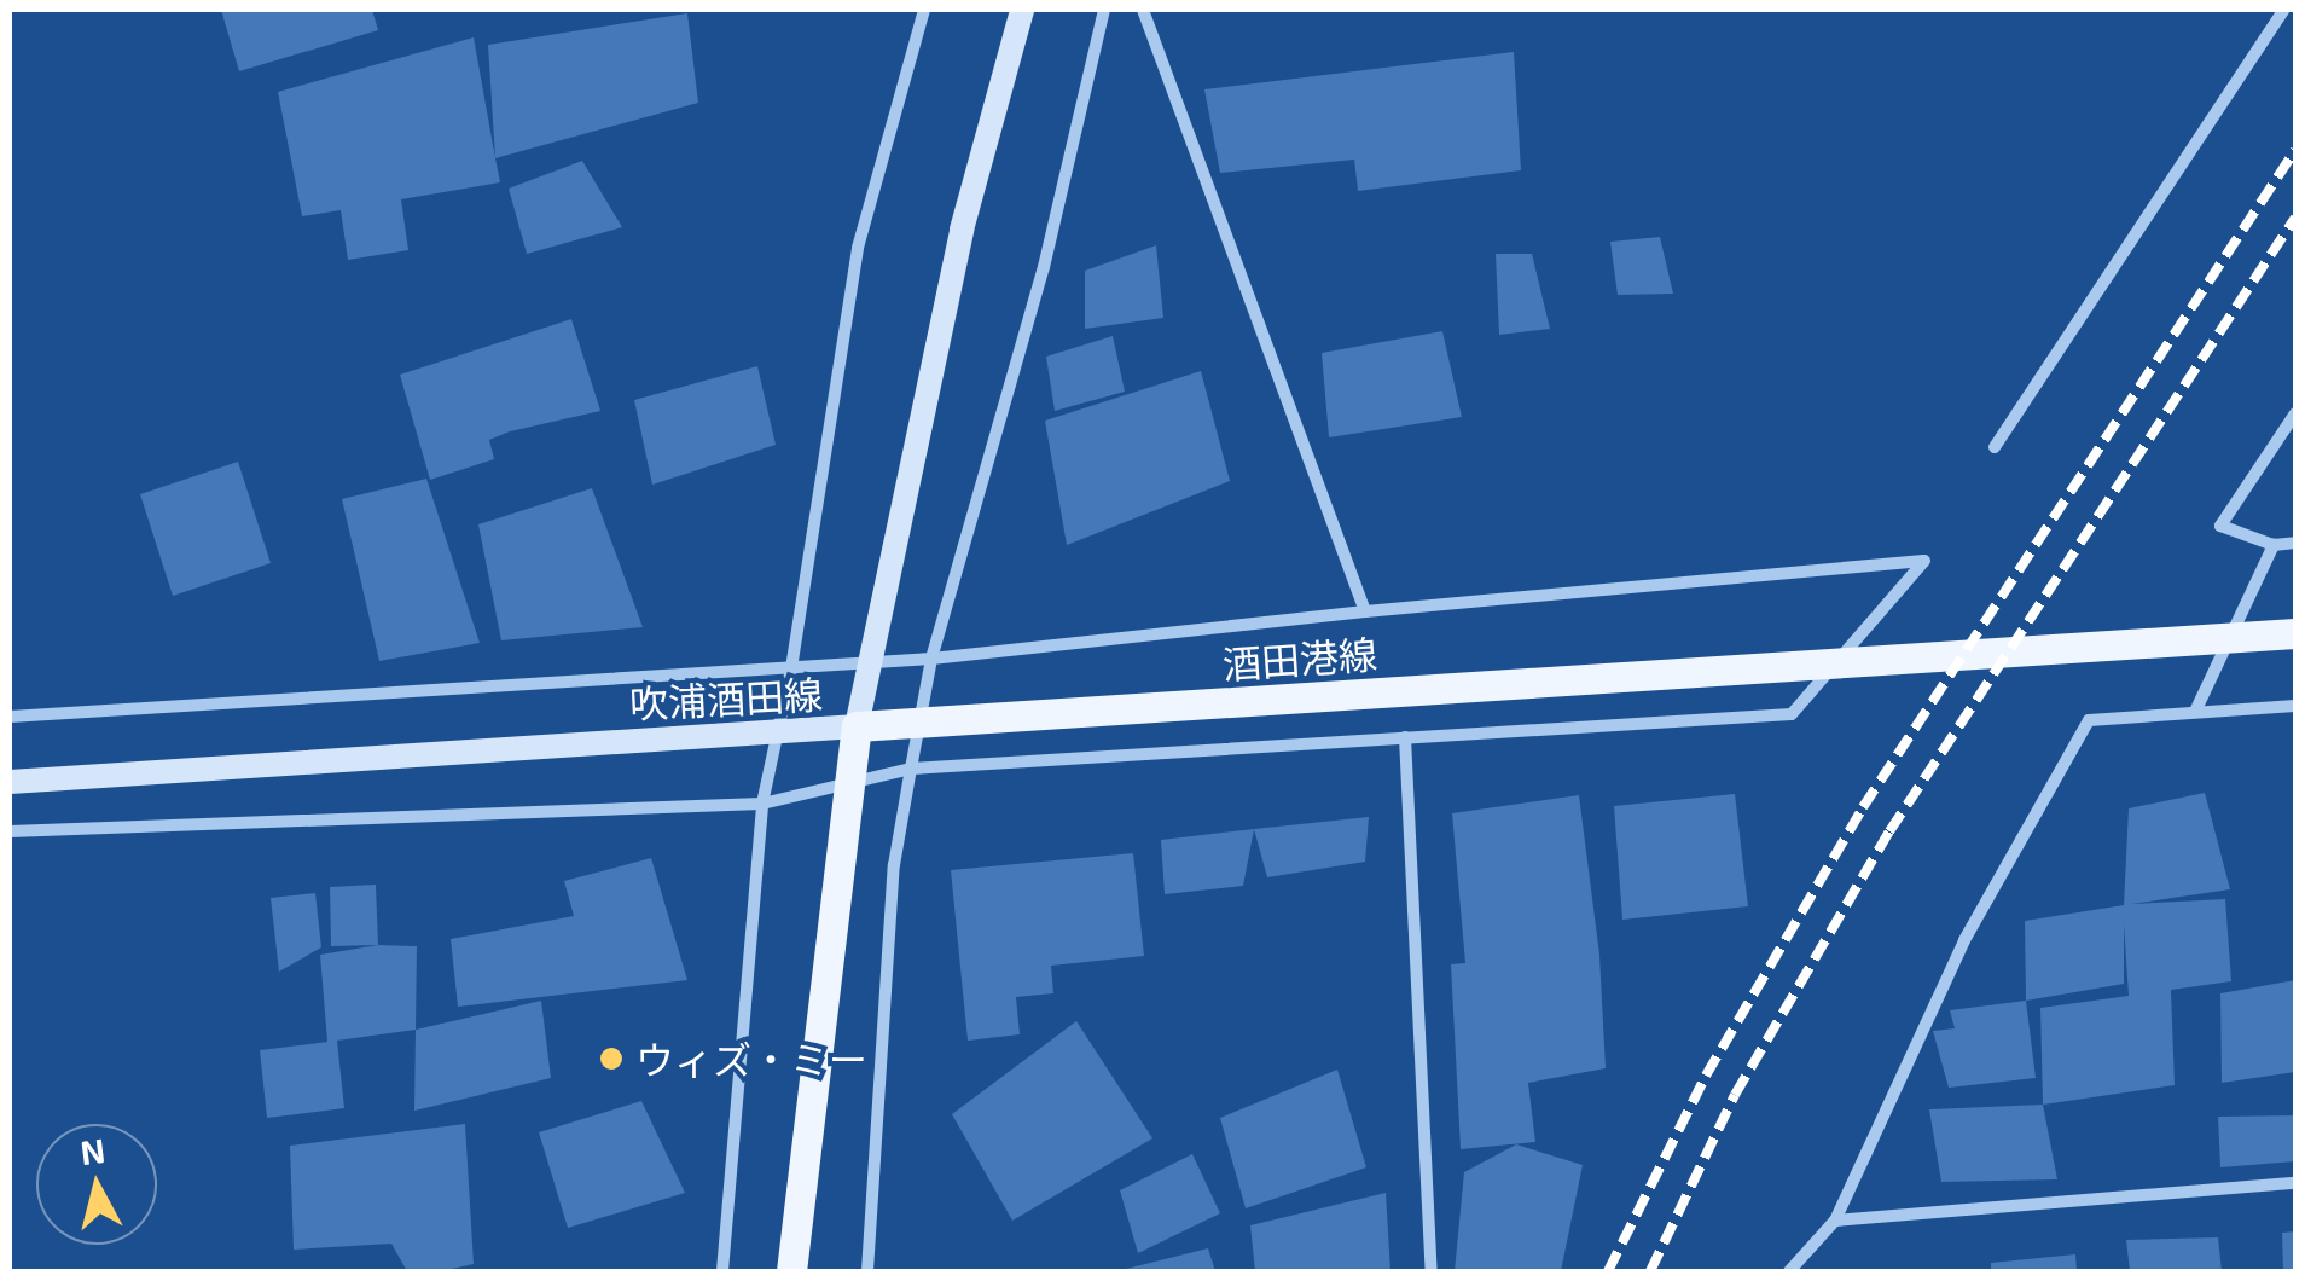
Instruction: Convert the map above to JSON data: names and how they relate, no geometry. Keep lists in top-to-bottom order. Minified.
{"streets":{"main road":["酒田港線","吹浦酒田線"]},"crossings":[["酒田港線","吹浦酒田線"]],"places":["ウィズ・ミー"],"north":"top"}
